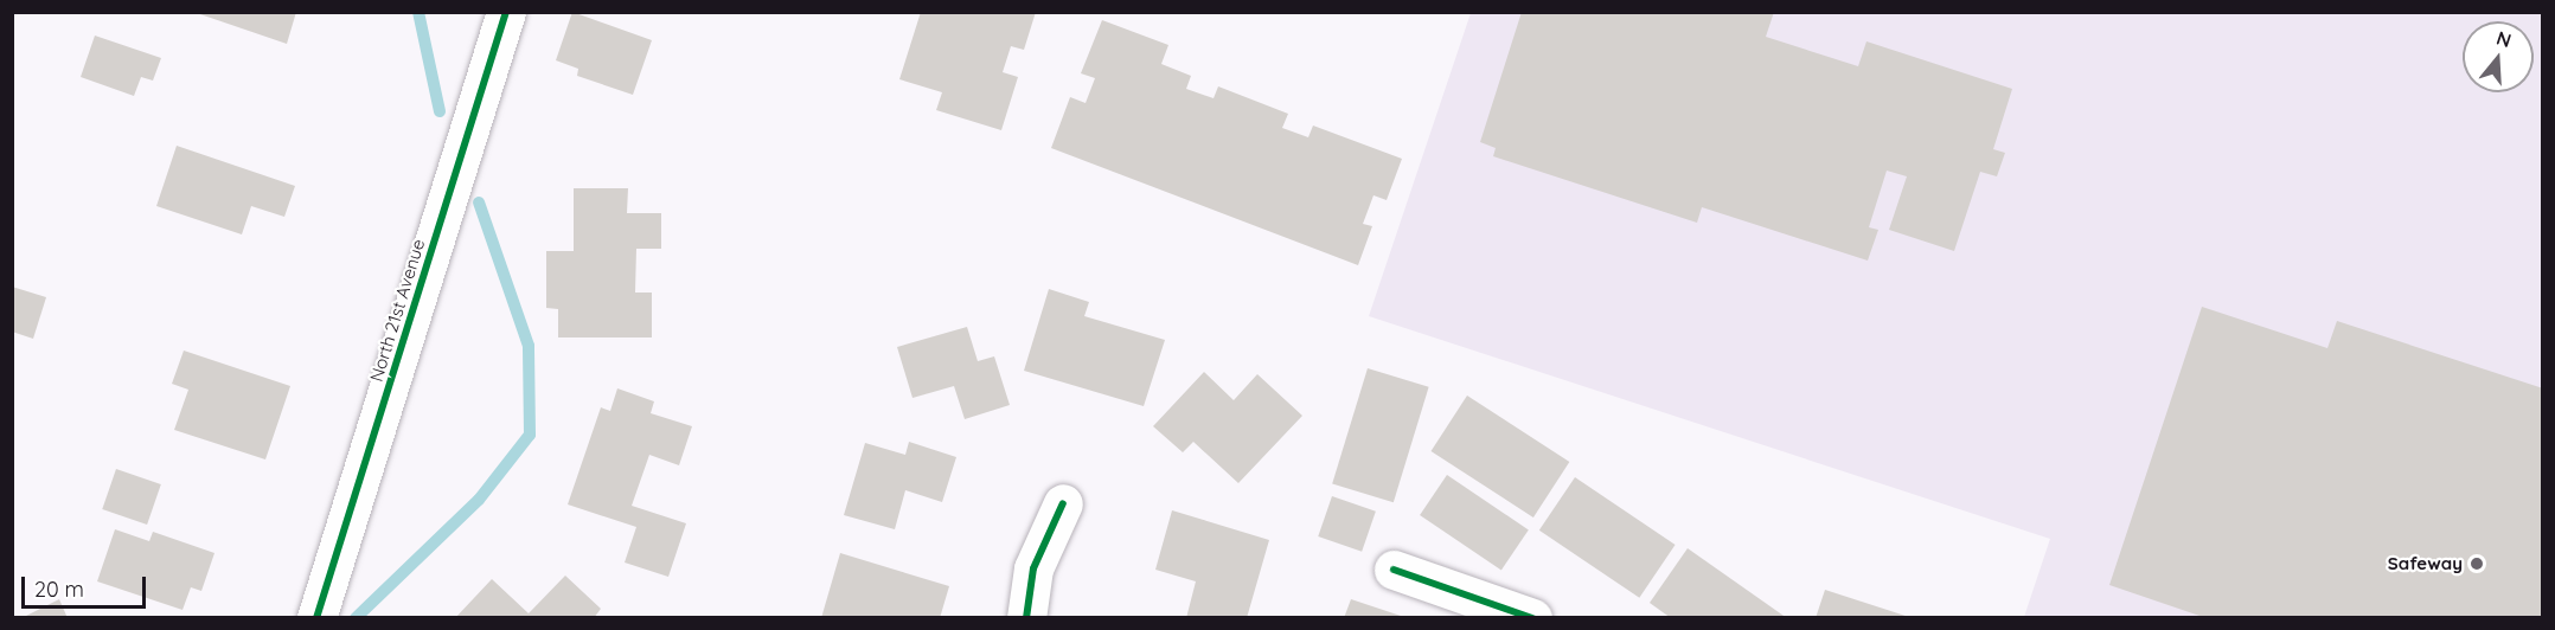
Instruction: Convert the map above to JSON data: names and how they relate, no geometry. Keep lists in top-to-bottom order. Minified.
{"streets":{"street":["North 21st Avenue"]},"places":["Safeway"],"scale_bar":"20 m","north":"top"}
